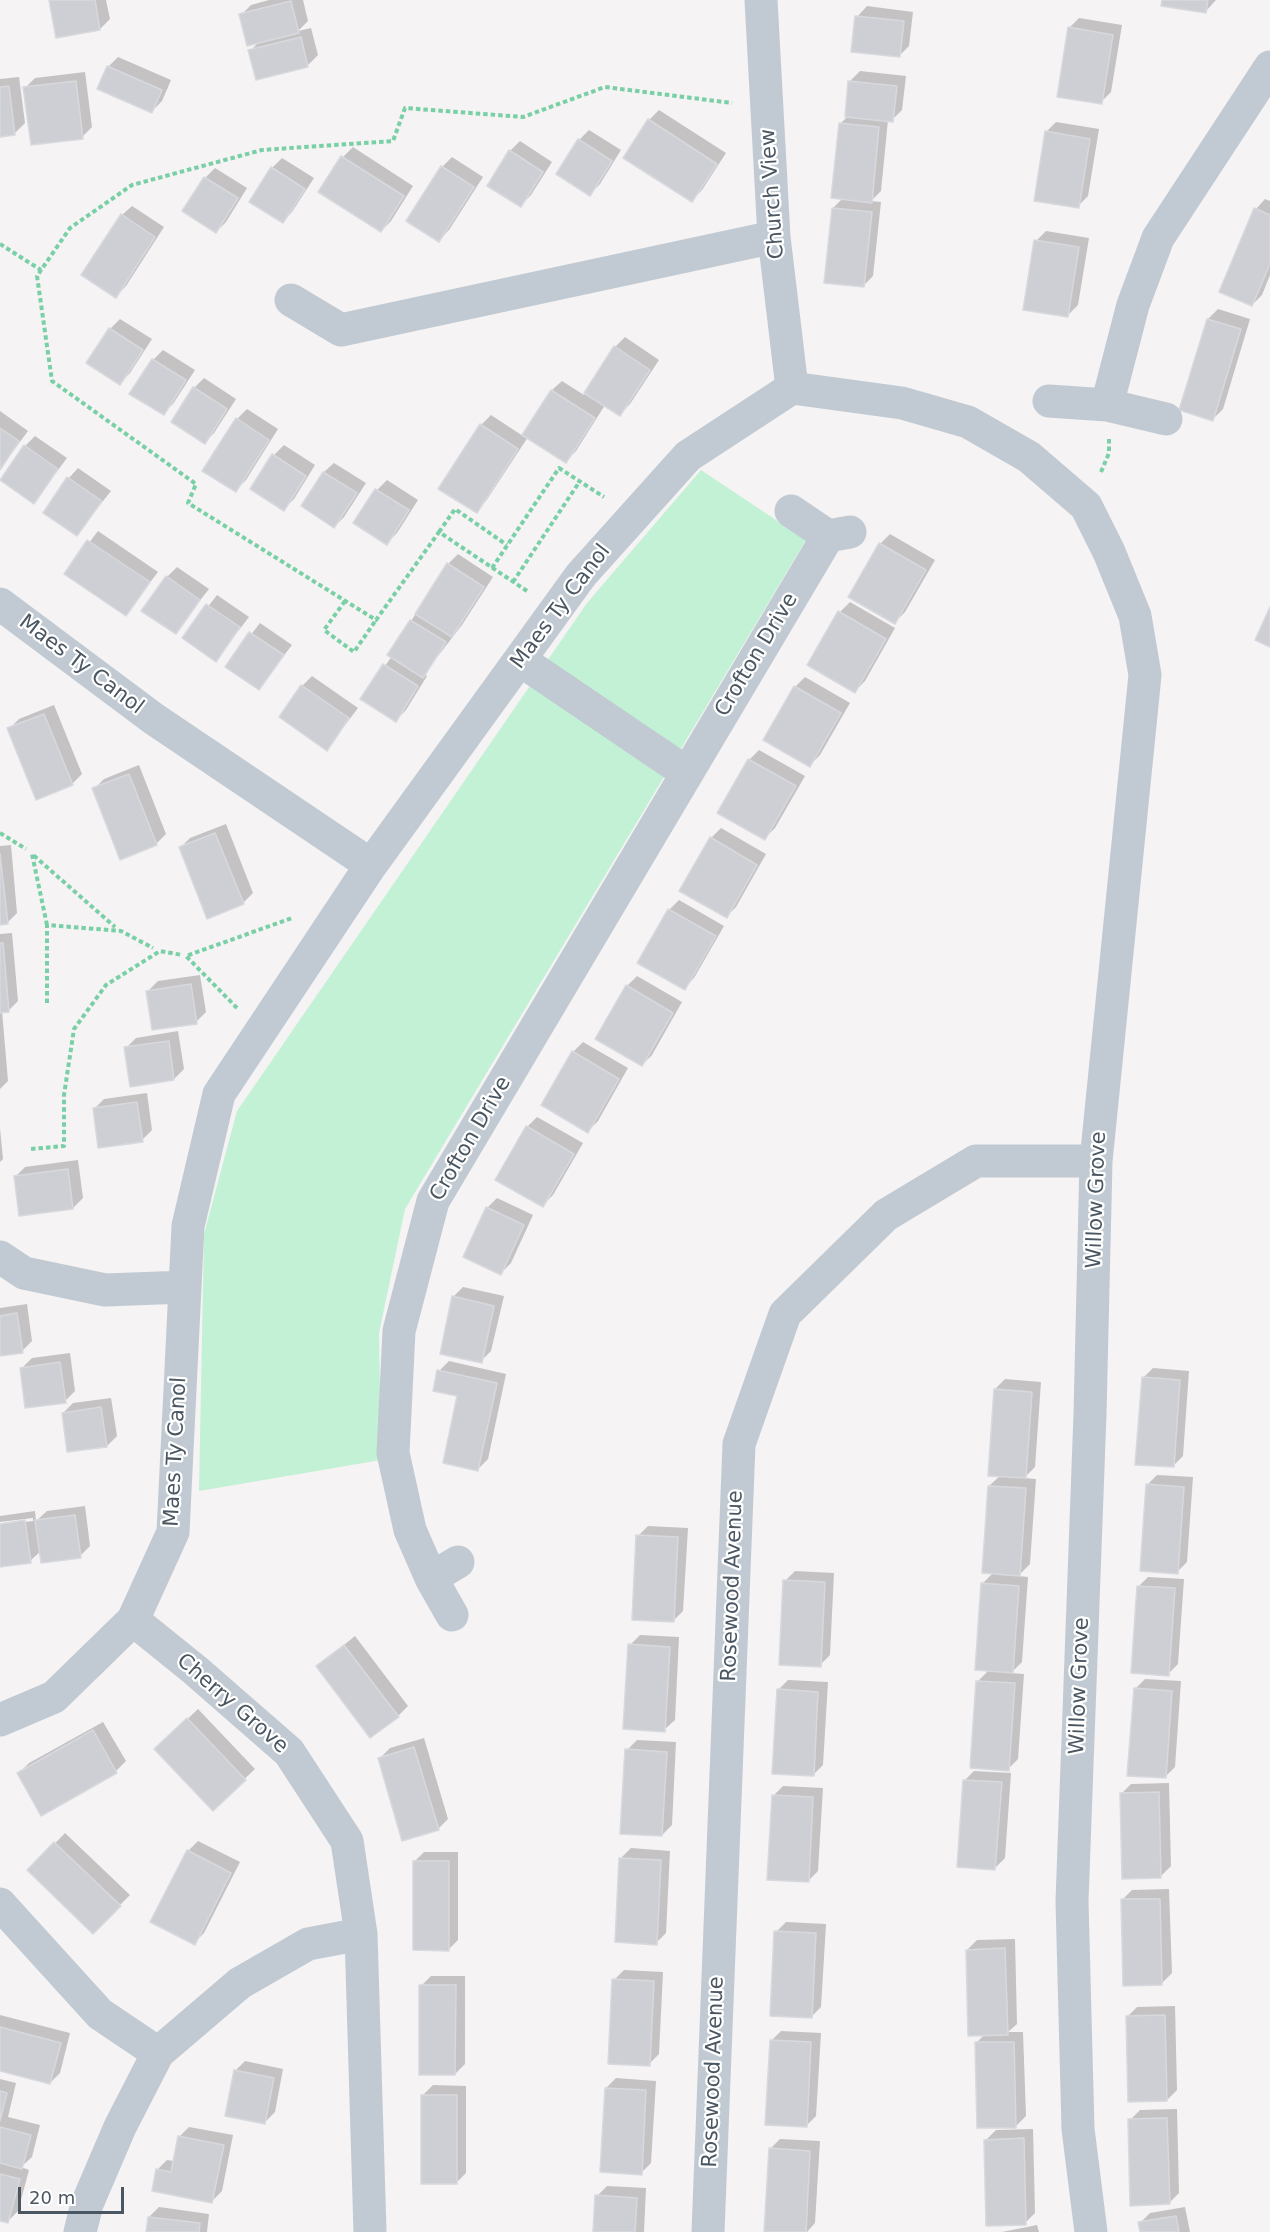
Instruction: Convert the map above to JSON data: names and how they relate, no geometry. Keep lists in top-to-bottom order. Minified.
{"streets":{"street":["Church View","Maes Ty Canol","Crofton Drive","Willow Grove","Rosewood Avenue","Cherry Grove"]},"crossings":[["Church View","Maes Ty Canol"],["Church View","Willow Grove"],["Maes Ty Canol","Willow Grove"],["Maes Ty Canol","Cherry Grove"],["Willow Grove","Rosewood Avenue"]],"scale_bar":"20 m"}
